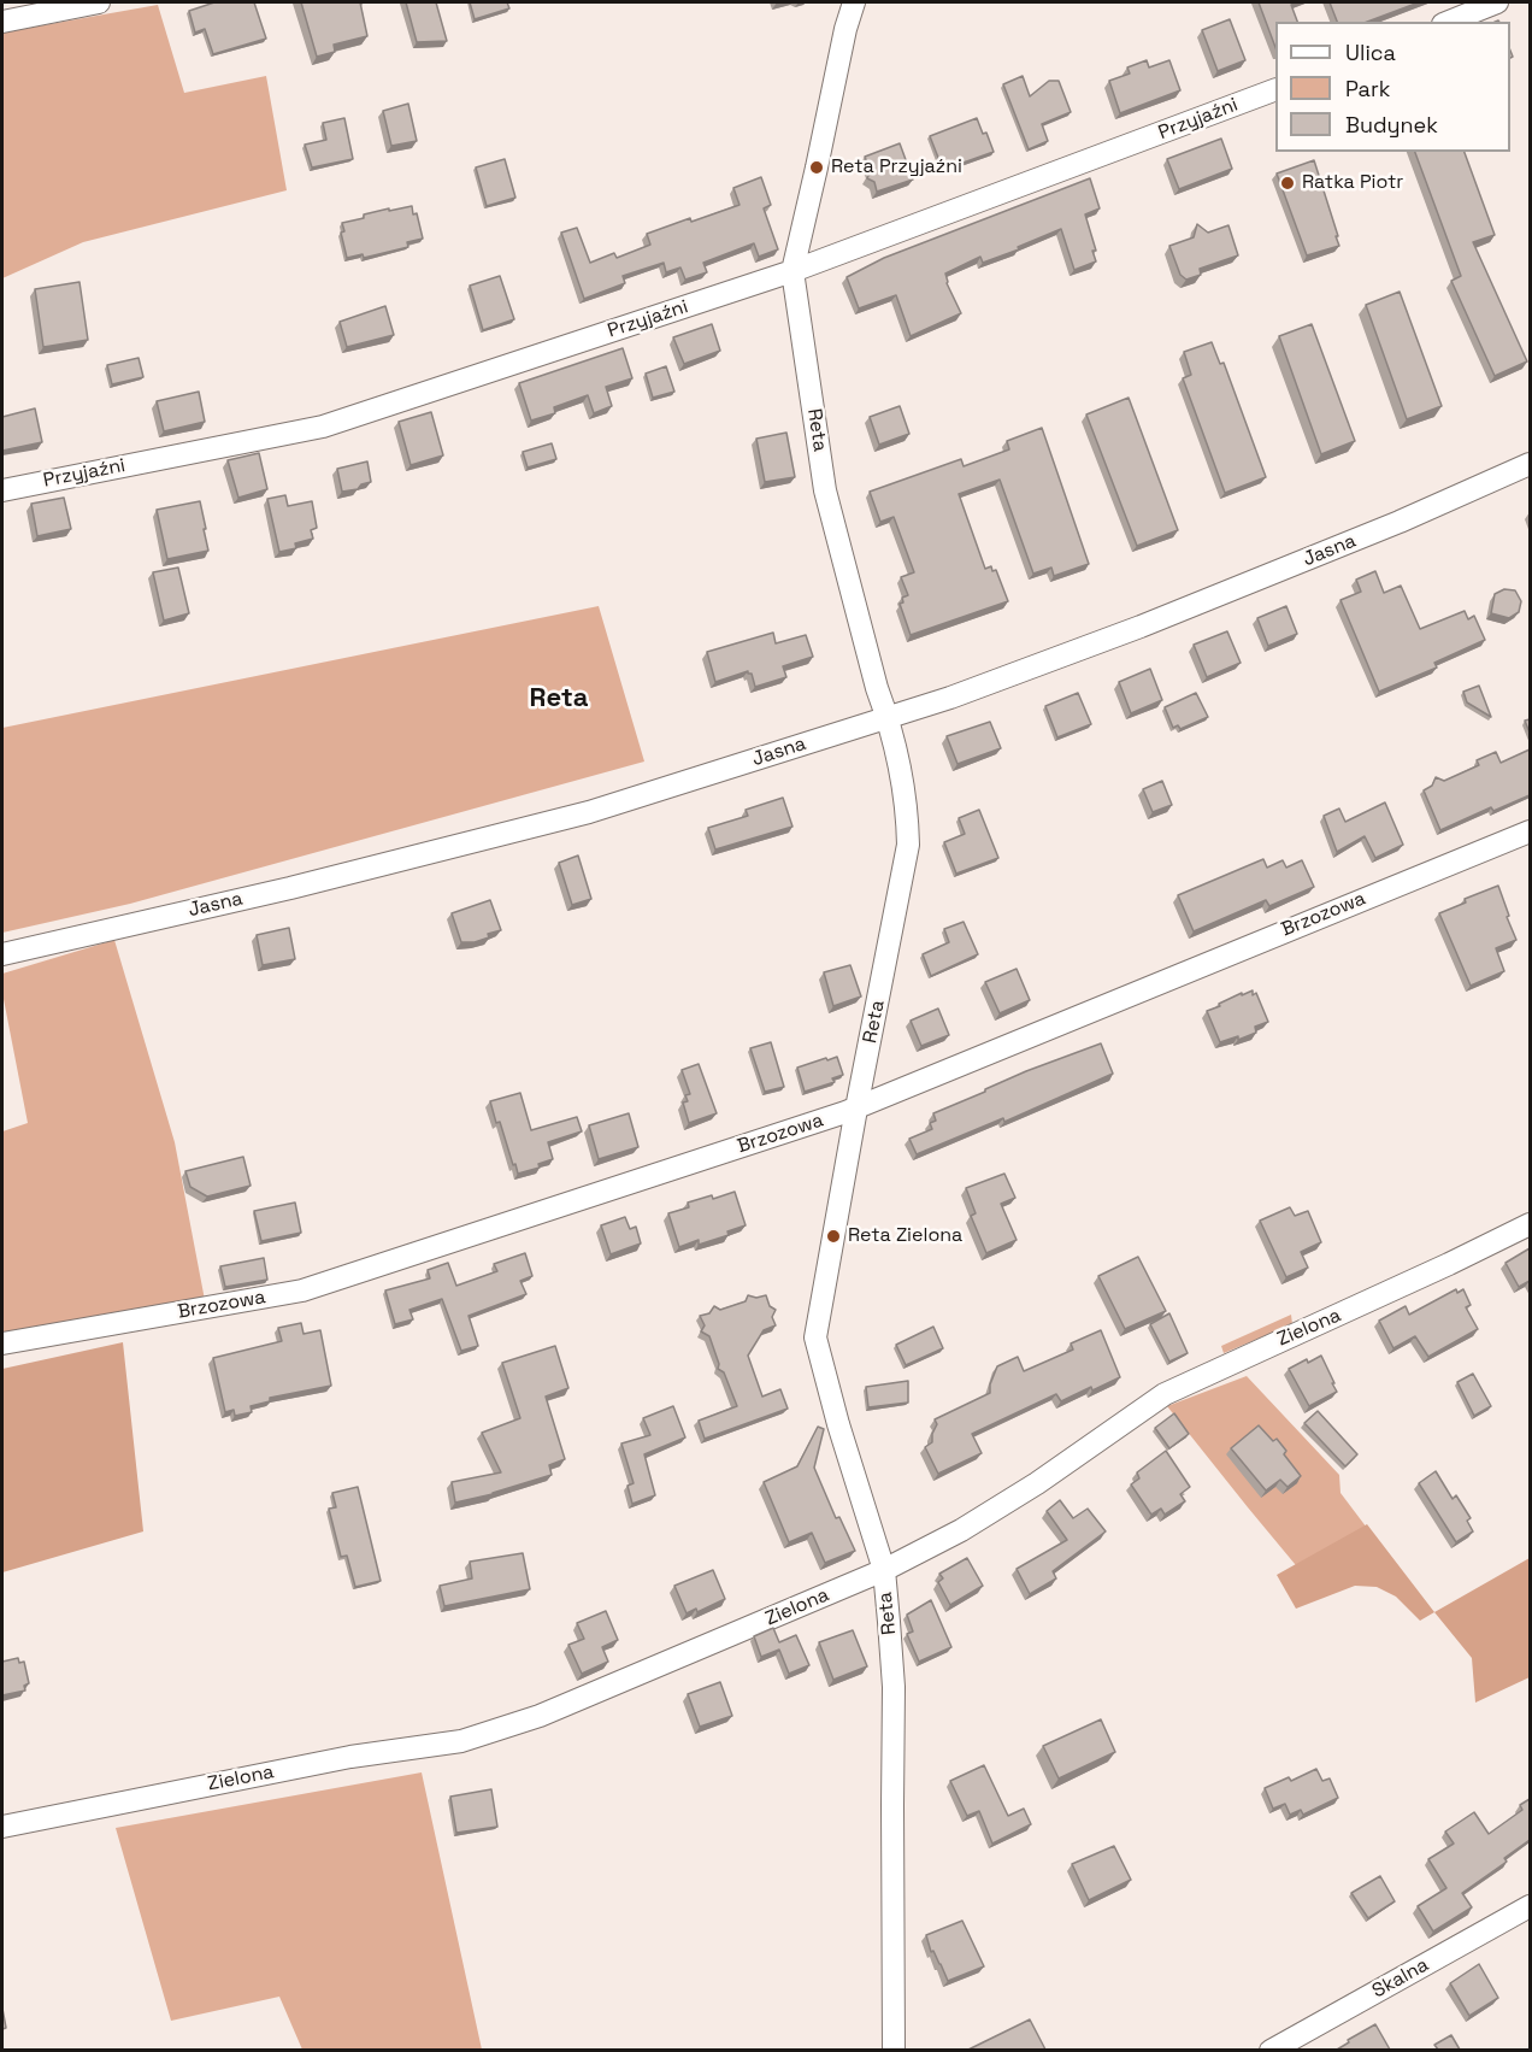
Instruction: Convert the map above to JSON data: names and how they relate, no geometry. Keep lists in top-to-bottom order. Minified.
{"streets":{"street":["Przyjaźni","Reta","Jasna","Brzozowa","Zielona","Skalna"]},"crossings":[["Przyjaźni","Reta"],["Reta","Jasna"],["Reta","Brzozowa"],["Reta","Zielona"]],"districts":["Reta"],"places":["Reta Przyjaźni","Ratka Piotr","Reta Zielona"],"legend":["Ulica","Park","Budynek"]}
